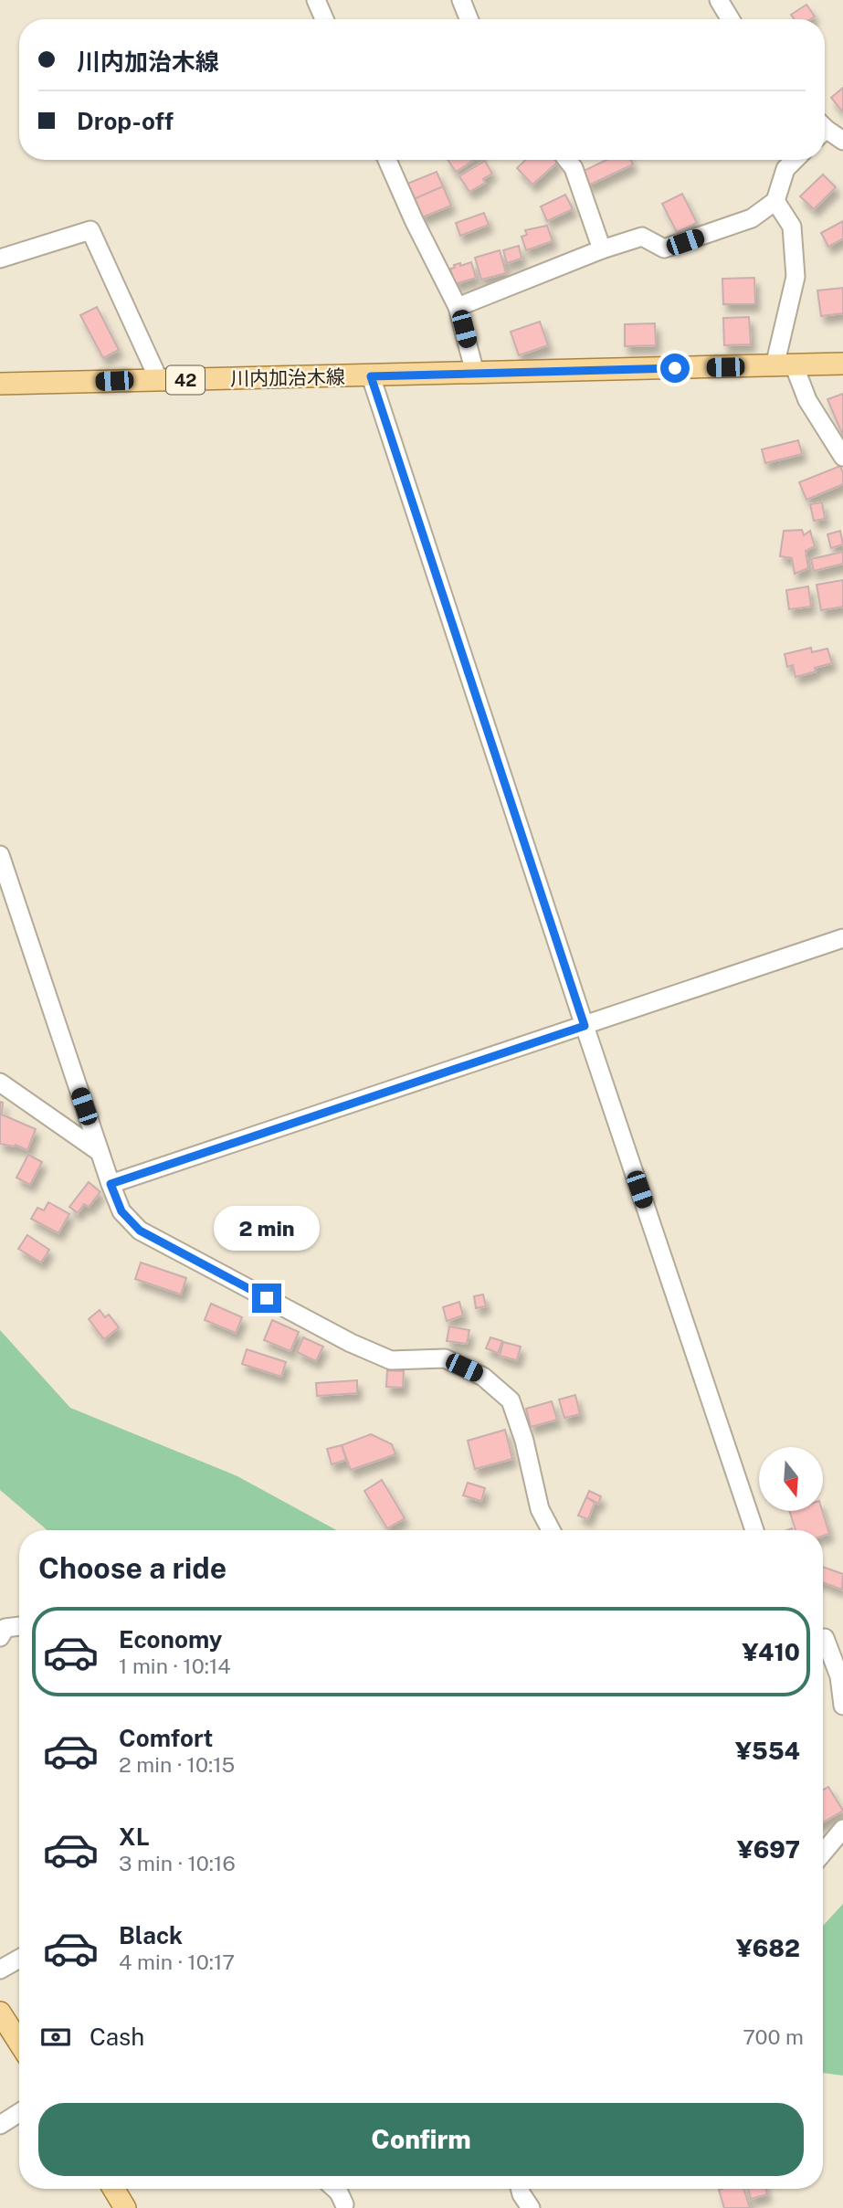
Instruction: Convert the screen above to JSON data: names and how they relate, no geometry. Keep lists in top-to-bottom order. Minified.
{"streets":{"main road":["川内加治木線","42"]},"north":"bottom","page":{"banner":["川内加治木線","Drop-off"],"bubble":"2 min","heading":"Choose a ride","list":[{"name":"Economy","note":"1 min · 10:14","value":"¥410"},{"name":"Comfort","note":"2 min · 10:15","value":"¥554"},{"name":"XL","note":"3 min · 10:16","value":"¥697"},{"name":"Black","note":"4 min · 10:17","value":"¥682"}],"pay":["Cash","700 m"],"buttons":"Confirm"}}
